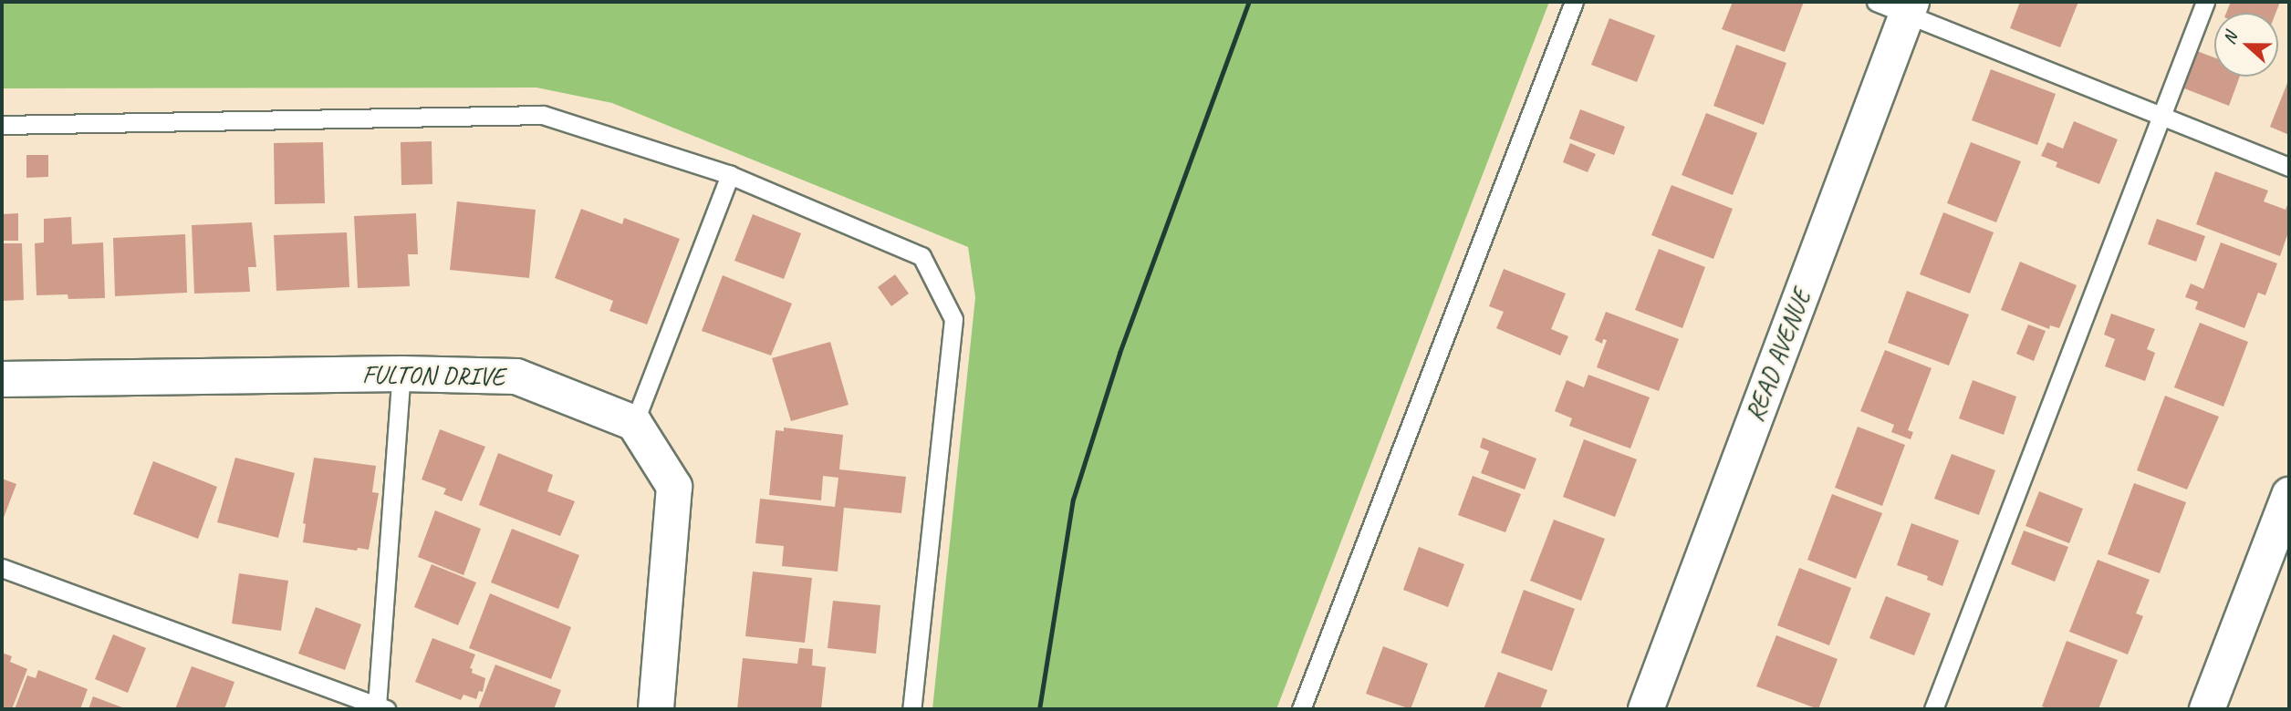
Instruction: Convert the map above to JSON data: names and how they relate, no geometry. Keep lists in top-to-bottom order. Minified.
{"streets":{"street":["READ AVENUE","FULTON DRIVE"]},"north":"left"}
